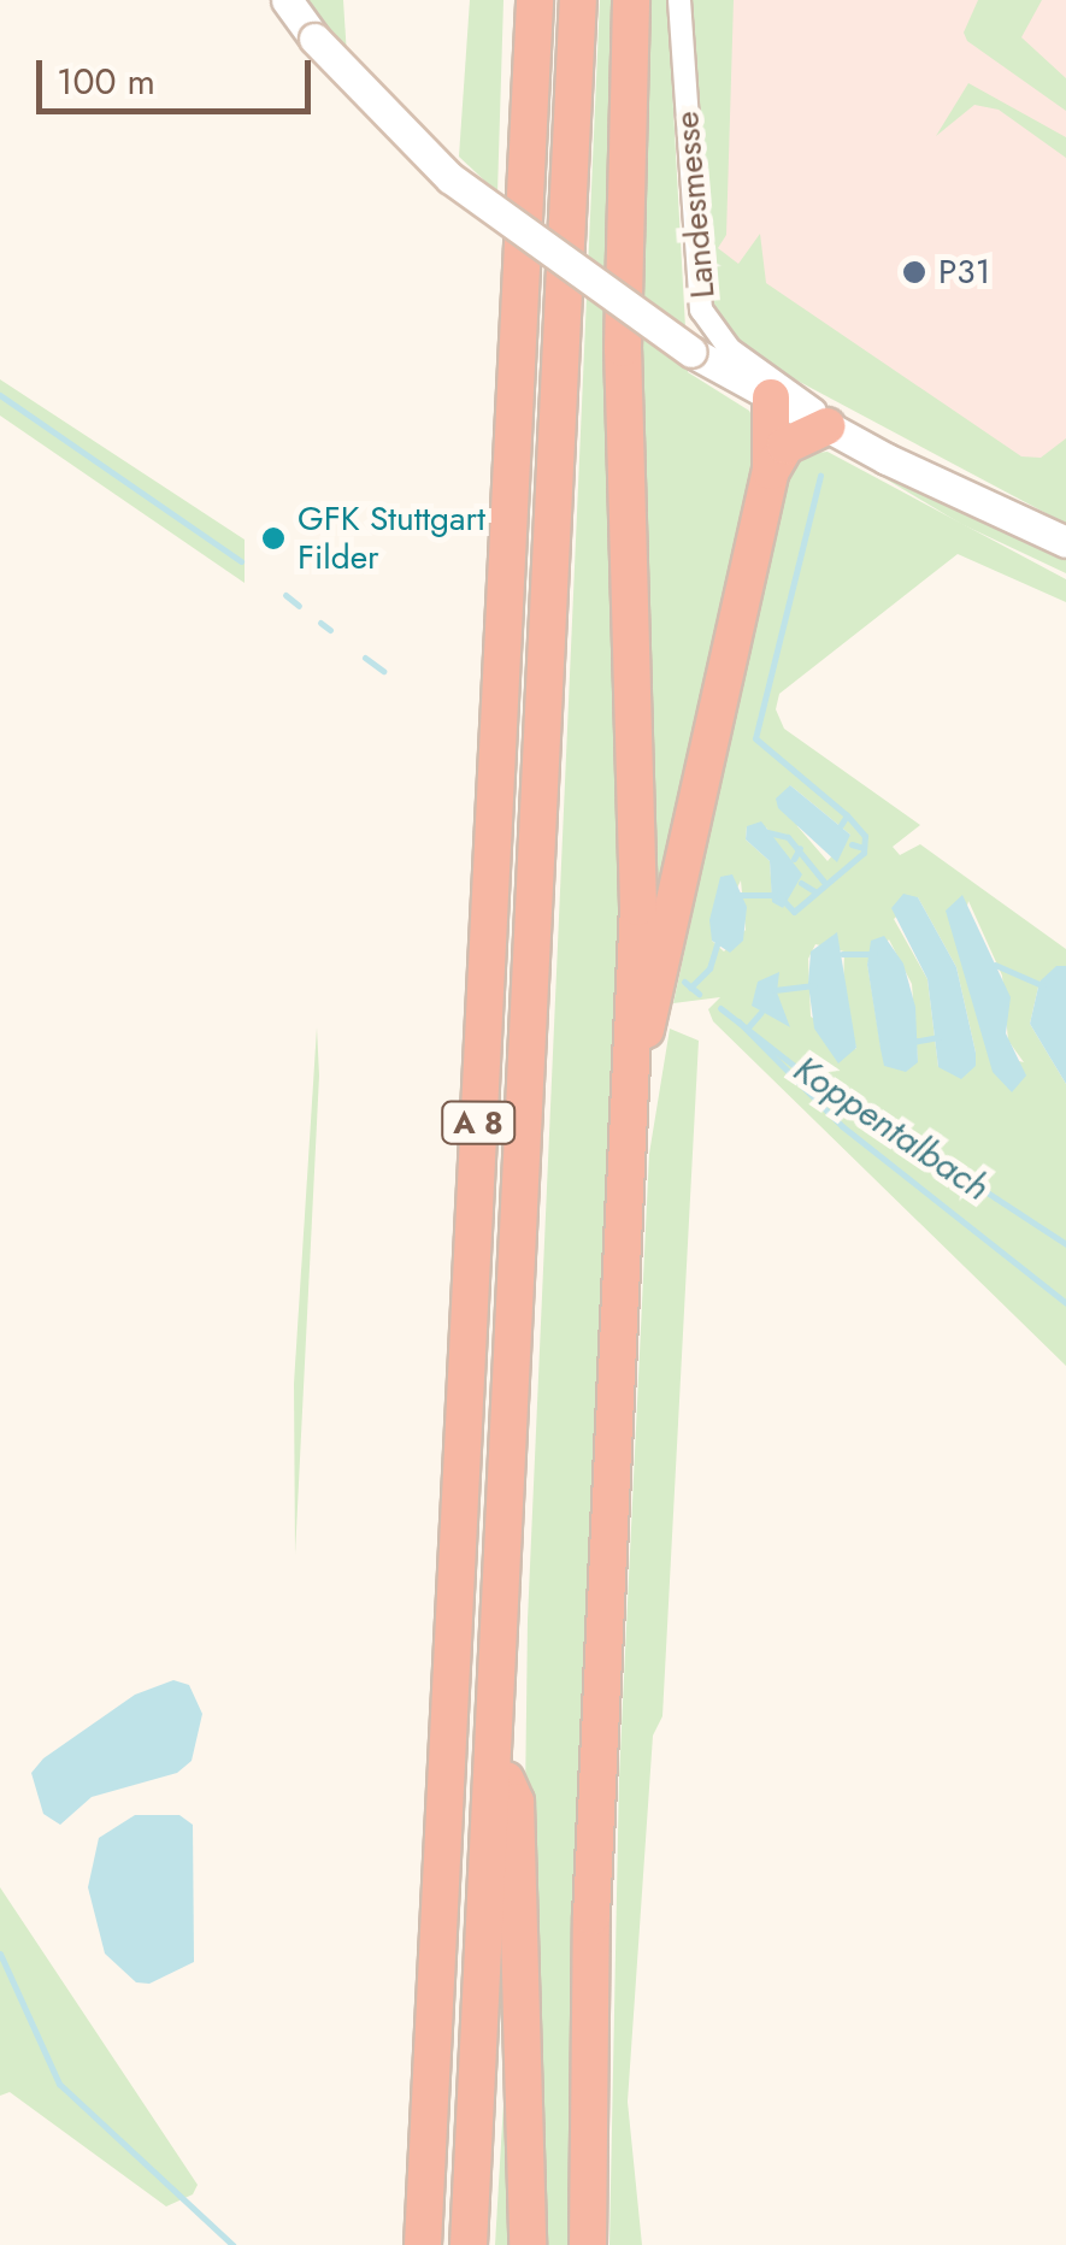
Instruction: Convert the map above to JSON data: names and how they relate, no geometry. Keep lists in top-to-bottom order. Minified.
{"streets":{"highway":["A 8"],"street":["Landesmesse"]},"water":["Koppentalbach"],"places":["P31","GFK Stuttgart Filder"],"scale_bar":"100 m"}
